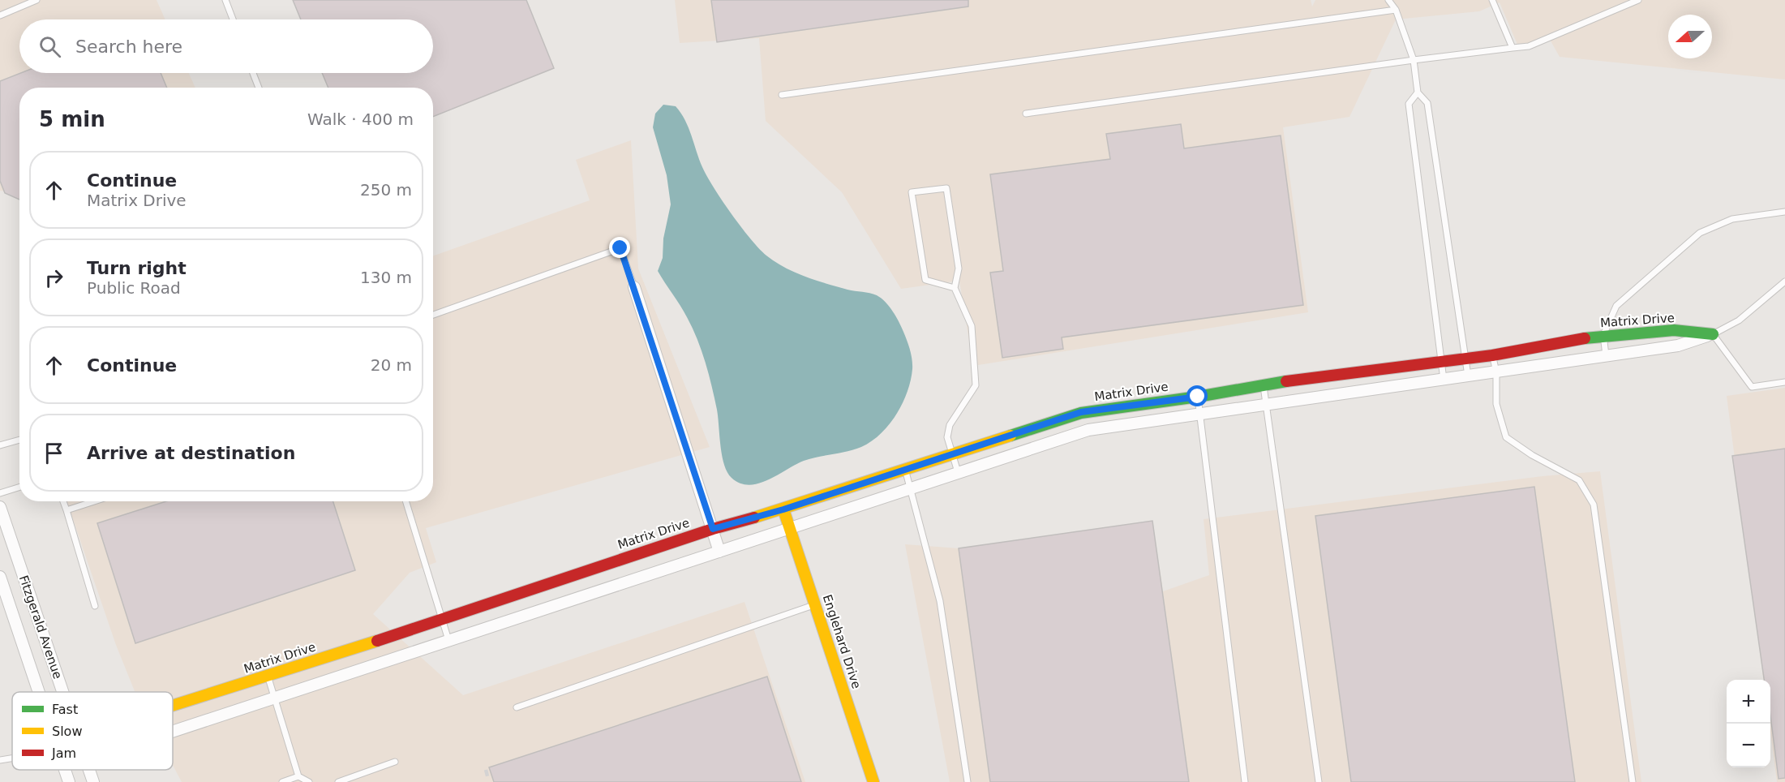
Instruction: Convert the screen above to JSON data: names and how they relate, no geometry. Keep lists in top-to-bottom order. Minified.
{"streets":{"street":["Matrix Drive","Fitzgerald Avenue","Englehard Drive"]},"crossings":[["Matrix Drive","Englehard Drive"]],"legend":["Fast","Slow","Jam"],"north":"left","page":{"search":"Search here","heading":["5 min","Walk · 400 m"],"list":[["Continue","Matrix Drive","250 m"],["Turn right","Public Road","130 m"],["Continue","20 m"],"Arrive at destination"],"map_buttons":["+","−"]}}
